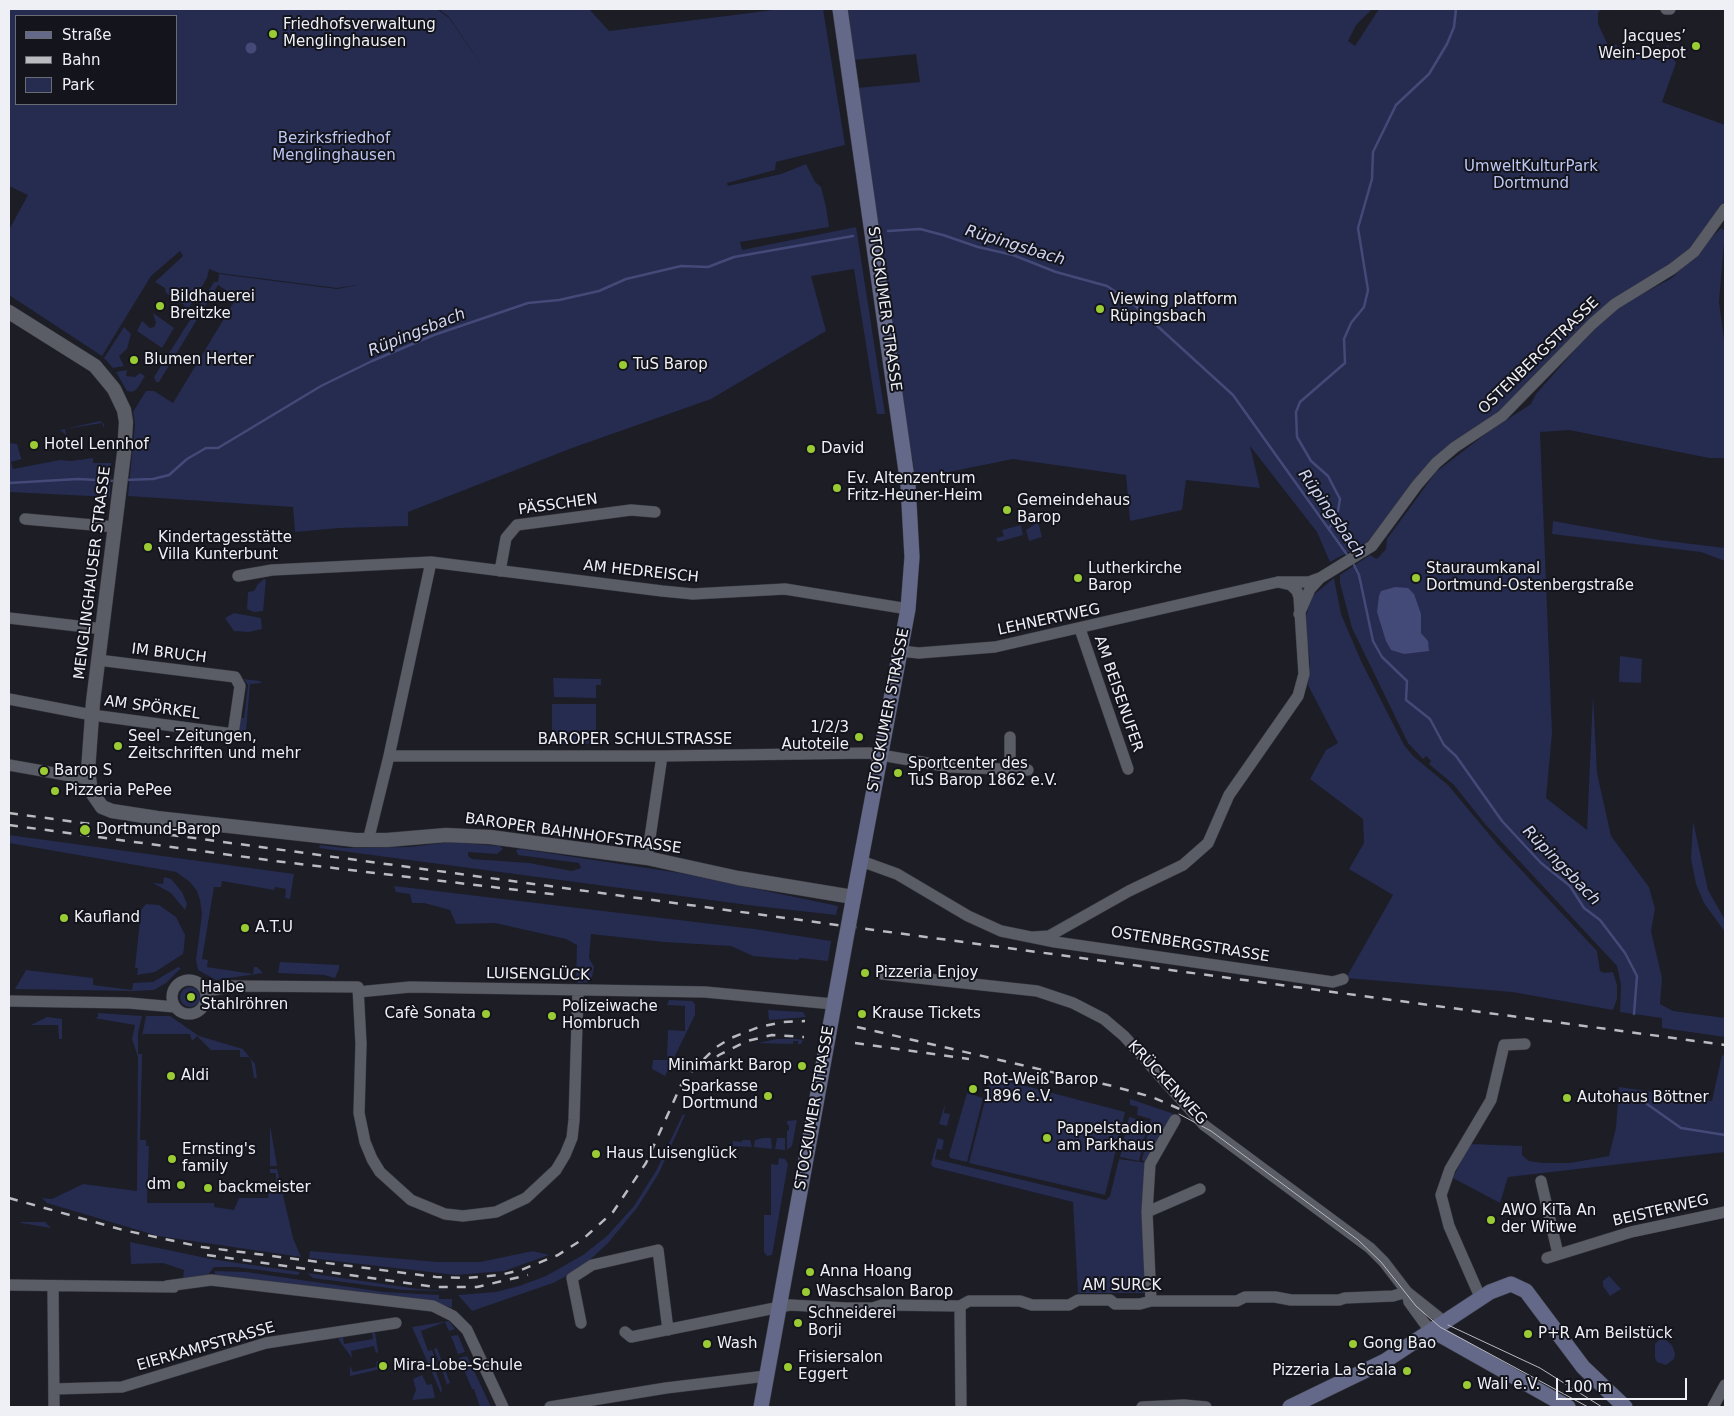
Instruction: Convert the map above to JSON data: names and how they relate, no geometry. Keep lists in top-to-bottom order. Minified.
{"streets":{"main road":["STOCKUMER STRASSE","KRÜCKENWEG"],"street":["OSTENBERGSTRASSE","PÄSSCHEN","AM HEDREISCH","MENGLINGHAUSER STRASSE","LEHNERTWEG","IM BRUCH","AM BEISENUFER","AM SPÖRKEL","BAROPER SCHULSTRASSE","BAROPER BAHNHOFSTRASSE","LUISENGLÜCK","BEISTERWEG","AM SURCK","EIERKAMPSTRASSE"]},"crossings":[["STOCKUMER STRASSE","OSTENBERGSTRASSE"],["STOCKUMER STRASSE","AM HEDREISCH"],["STOCKUMER STRASSE","LEHNERTWEG"],["STOCKUMER STRASSE","BAROPER SCHULSTRASSE"],["STOCKUMER STRASSE","BAROPER BAHNHOFSTRASSE"],["STOCKUMER STRASSE","LUISENGLÜCK"],["STOCKUMER STRASSE","AM SURCK"],["OSTENBERGSTRASSE","LEHNERTWEG"],["PÄSSCHEN","AM HEDREISCH"],["MENGLINGHAUSER STRASSE","IM BRUCH"],["MENGLINGHAUSER STRASSE","AM SPÖRKEL"],["MENGLINGHAUSER STRASSE","BAROPER BAHNHOFSTRASSE"],["LEHNERTWEG","AM BEISENUFER"],["IM BRUCH","AM SPÖRKEL"],["KRÜCKENWEG","AM SURCK"]],"water":["Rüpingsbach"],"parks":["Bezirksfriedhof Menglinghausen","UmweltKulturPark Dortmund"],"places":["Friedhofsverwaltung Menglinghausen","Jacques’ Wein-Depot","Bildhauerei Breitzke","Viewing platform Rüpingsbach","Blumen Herter","TuS Barop","Hotel Lennhof","David","Ev. Altenzentrum Fritz-Heuner-Heim","Gemeindehaus Barop","Kindertagesstätte Villa Kunterbunt","Lutherkirche Barop","Stauraumkanal Dortmund-Ostenbergstraße","1/2/3 Autoteile","Seel - Zeitungen, Zeitschriften und mehr","Barop S","Sportcenter des TuS Barop 1862 e.V.","Pizzeria PePee","Dortmund-Barop","Kaufland","A.T.U","Pizzeria Enjoy","Halbe Stahlröhren","Cafè Sonata","Krause Tickets","Polizeiwache Hombruch","Minimarkt Barop","Aldi","Rot-Weiß Barop 1896 e.V.","Sparkasse Dortmund","Autohaus Böttner","Pappelstadion am Parkhaus","Haus Luisenglück","Ernsting's family","dm","backmeister","AWO KiTa An der Witwe","Anna Hoang","Waschsalon Barop","Schneiderei Borji","P+R Am Beilstück","Wash","Gong Bao","Mira-Lobe-Schule","Frisiersalon Eggert","Pizzeria La Scala","Wali e.V."],"legend":["Straße","Bahn","Park"],"scale_bar":"100 m"}
